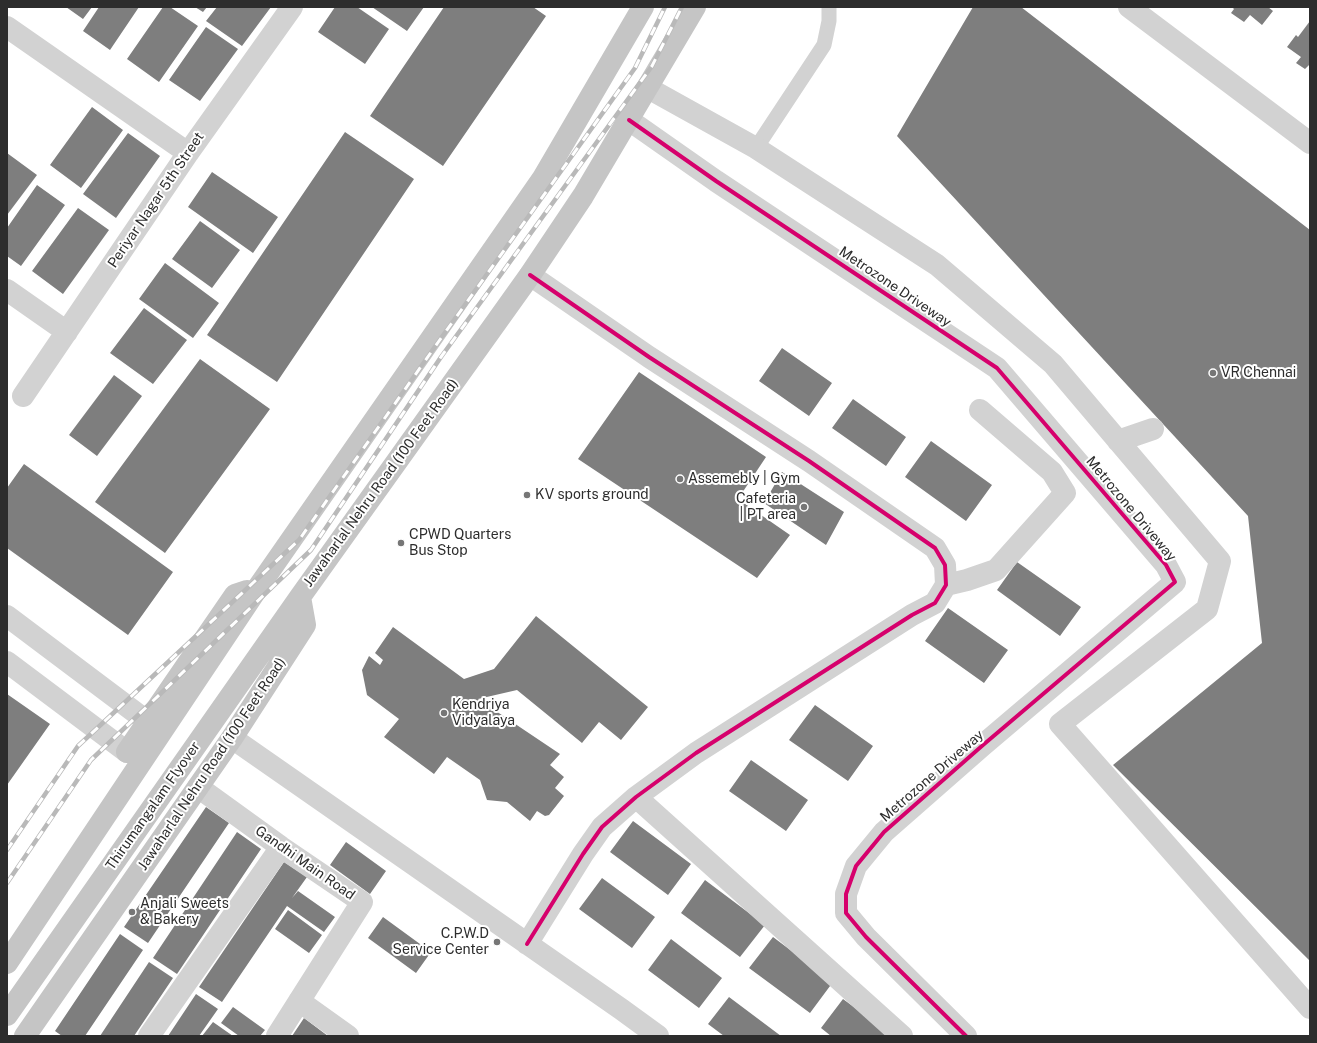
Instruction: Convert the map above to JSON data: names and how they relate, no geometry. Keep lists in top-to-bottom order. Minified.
{"streets":{"main road":["Jawaharlal Nehru Road (100 Feet Road)","Thirumangalam Flyover"],"street":["Periyar Nagar 5th Street","Metrozone Driveway","Gandhi Main Road"]},"crossings":[["Metrozone Driveway","Jawaharlal Nehru Road (100 Feet Road)"],["Jawaharlal Nehru Road (100 Feet Road)","Thirumangalam Flyover"],["Jawaharlal Nehru Road (100 Feet Road)","Gandhi Main Road"]],"places":["VR Chennai","Assemebly | Gym","KV sports ground","Cafeteria | PT area","CPWD Quarters Bus Stop","Kendriya Vidyalaya","Anjali Sweets & Bakery","C.P.W.D Service Center"]}
